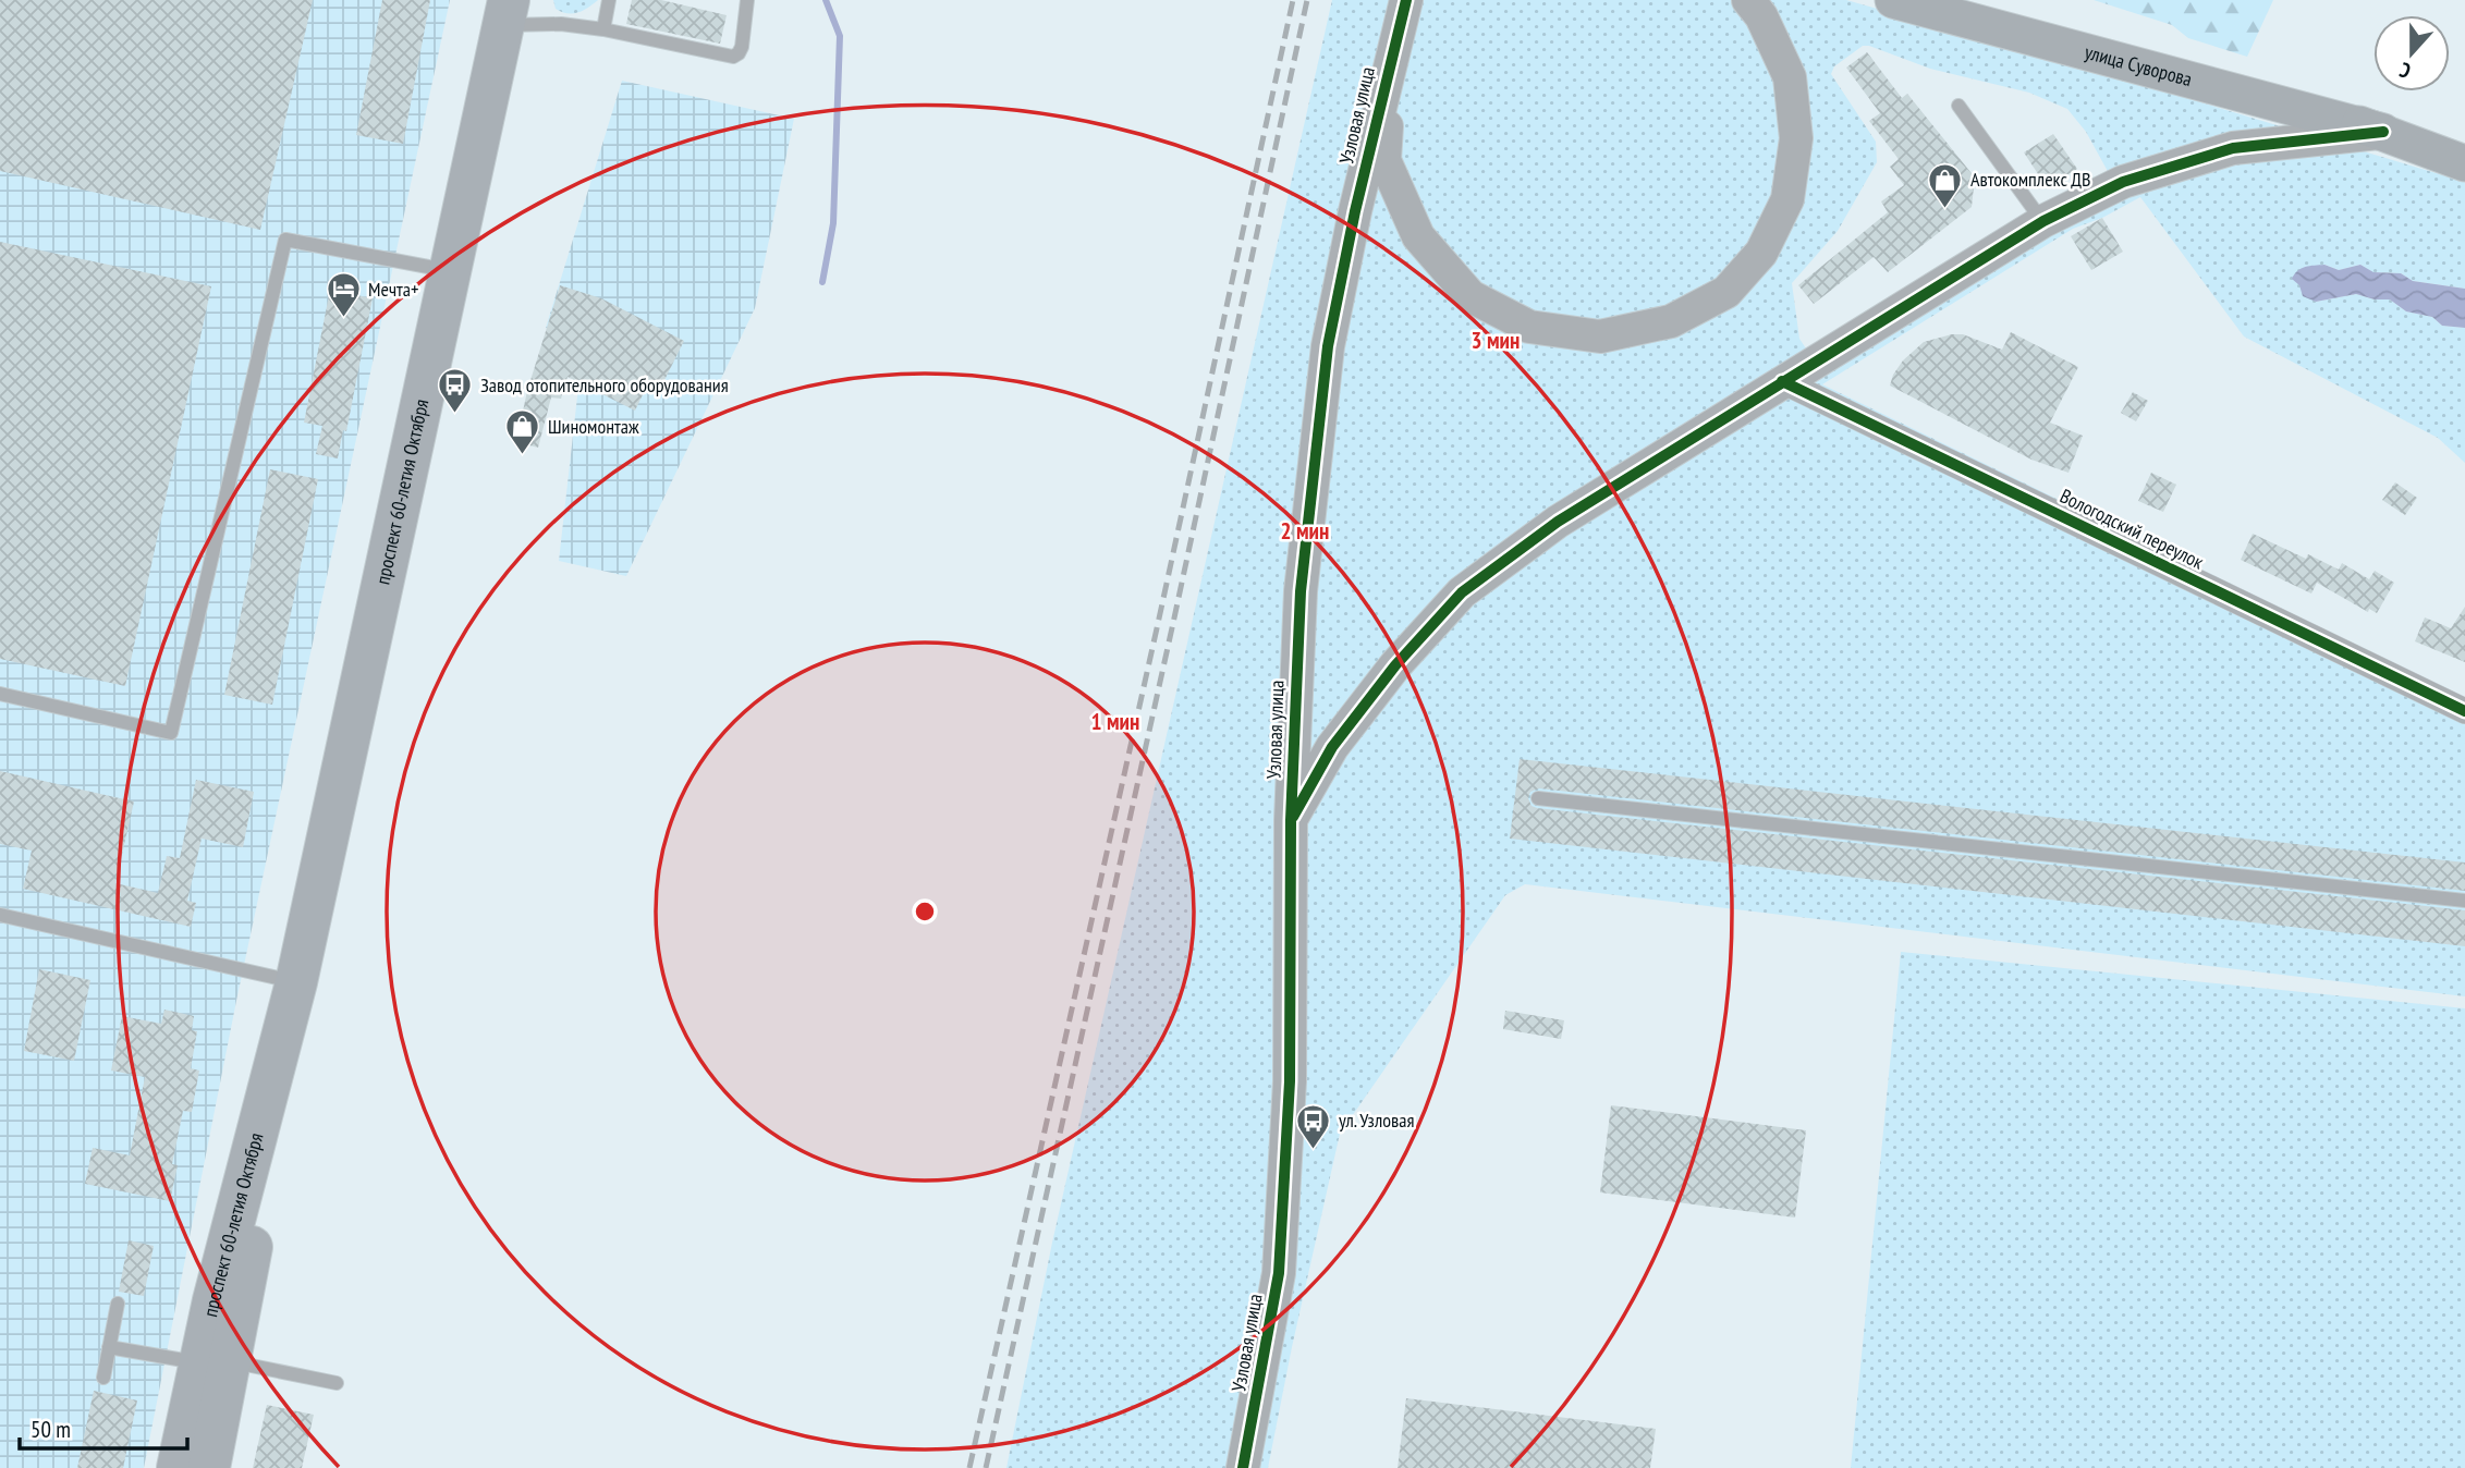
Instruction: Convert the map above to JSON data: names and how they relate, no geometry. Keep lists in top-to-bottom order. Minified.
{"streets":{"highway":["проспект 60-летия Октября"],"main road":["улица Суворова"],"street":["Узловая улица","Вологодский переулок"]},"places":{"shop":["Автокомплекс ДВ","Шиномонтаж"],"hotel":["Мечта+"],"bus stop":["Завод отопительного оборудования","ул. Узловая"]},"scale_bar":"50 m","north":"bottom","rings":["3 мин","2 мин","1 мин"]}
